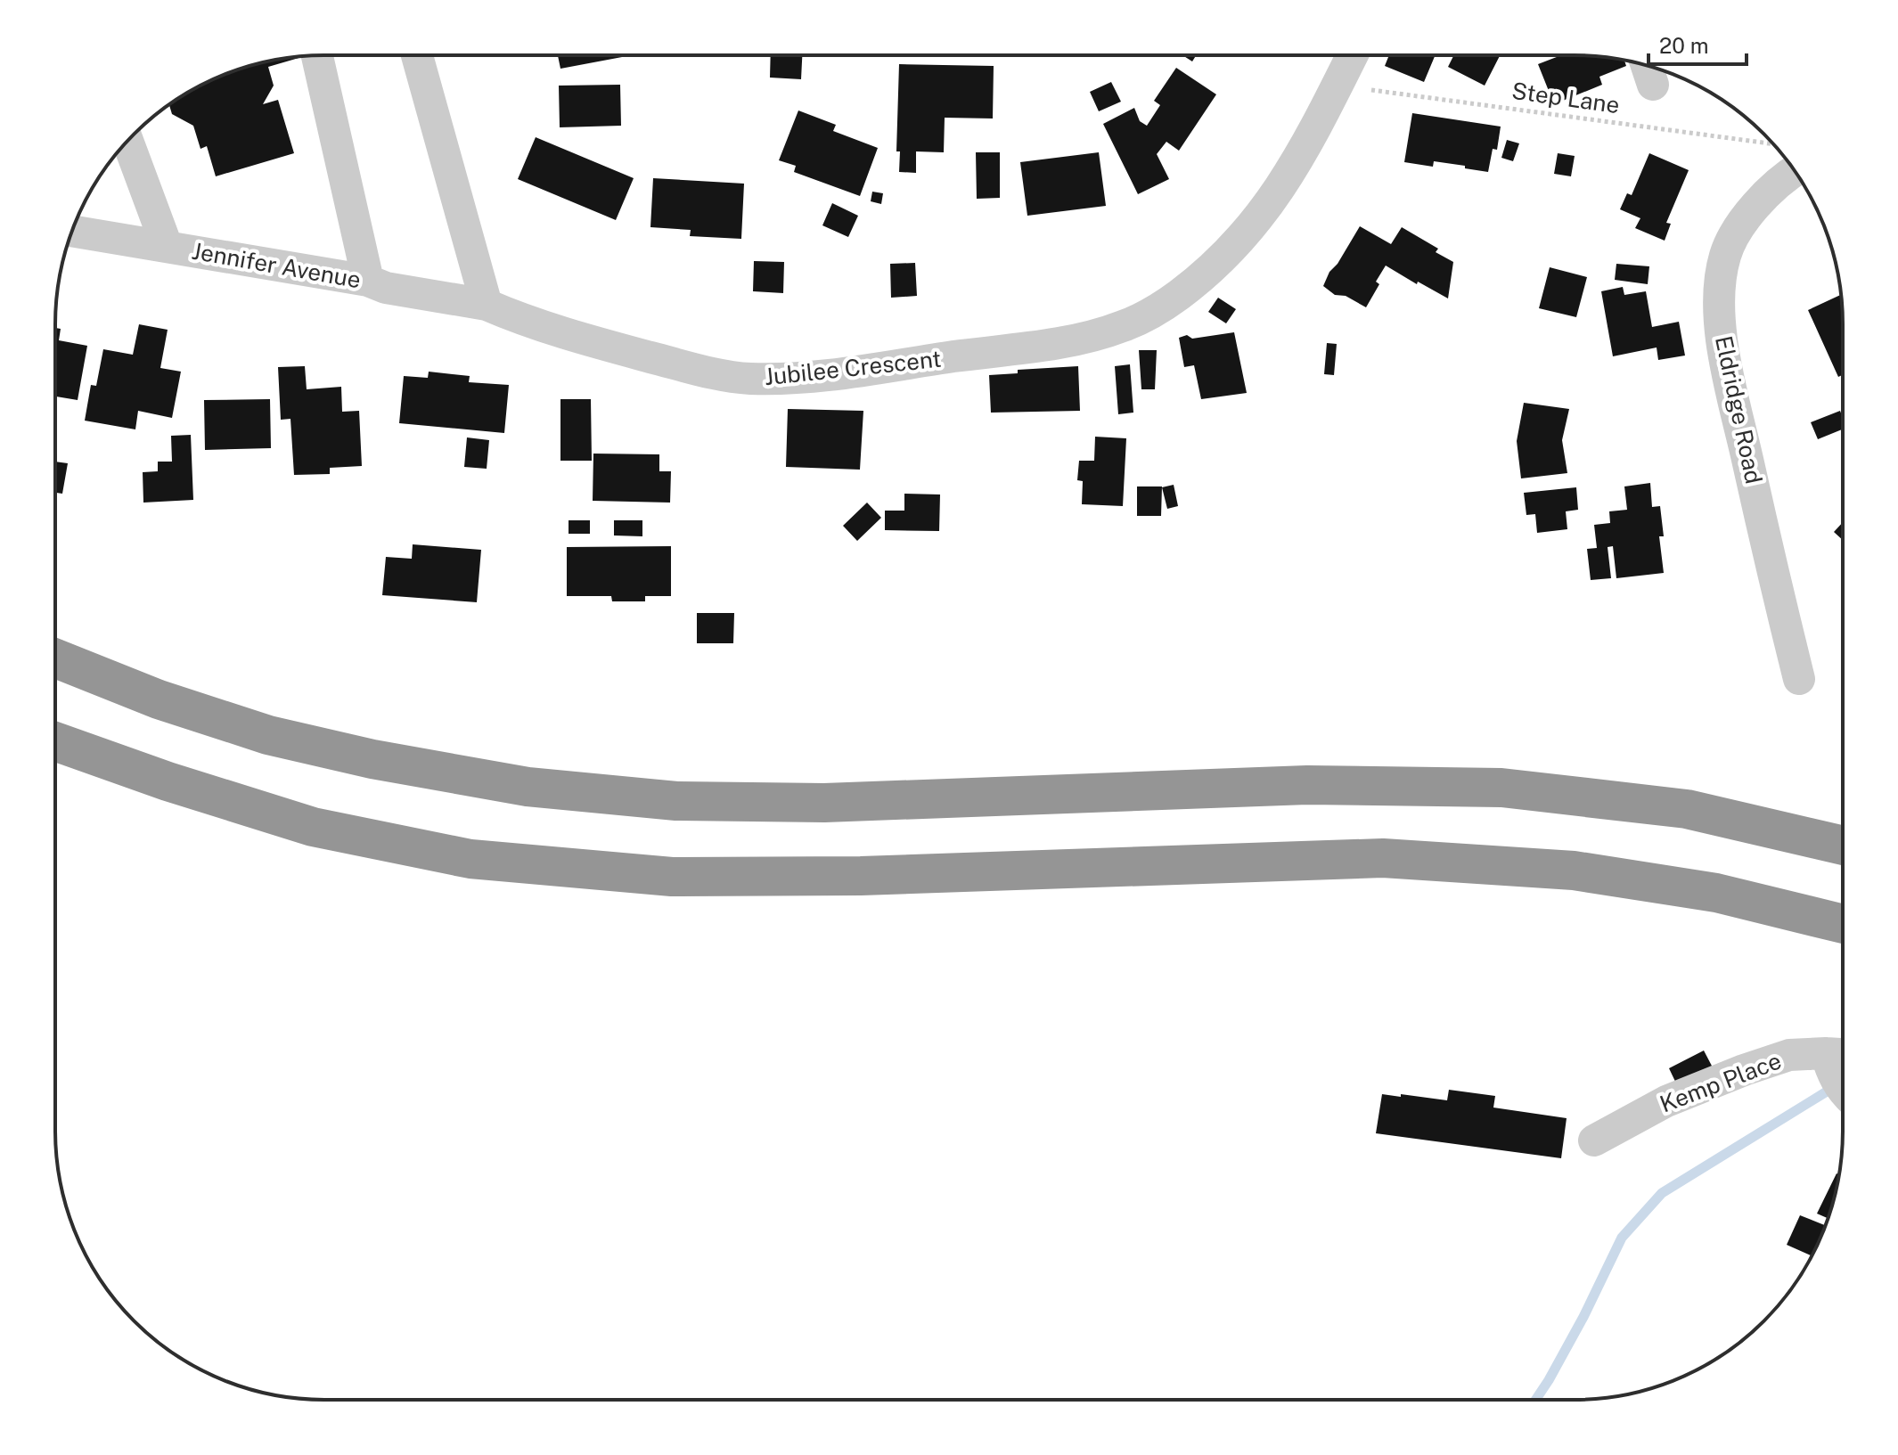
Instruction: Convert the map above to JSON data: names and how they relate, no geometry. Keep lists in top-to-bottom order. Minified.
{"streets":{"street":["Jennifer Avenue","Jubilee Crescent","Eldridge Road","Kemp Place"],"path":["Step Lane"]},"crossings":[["Step Lane","Jubilee Crescent"],["Jennifer Avenue","Jubilee Crescent"]],"scale_bar":"20 m"}
